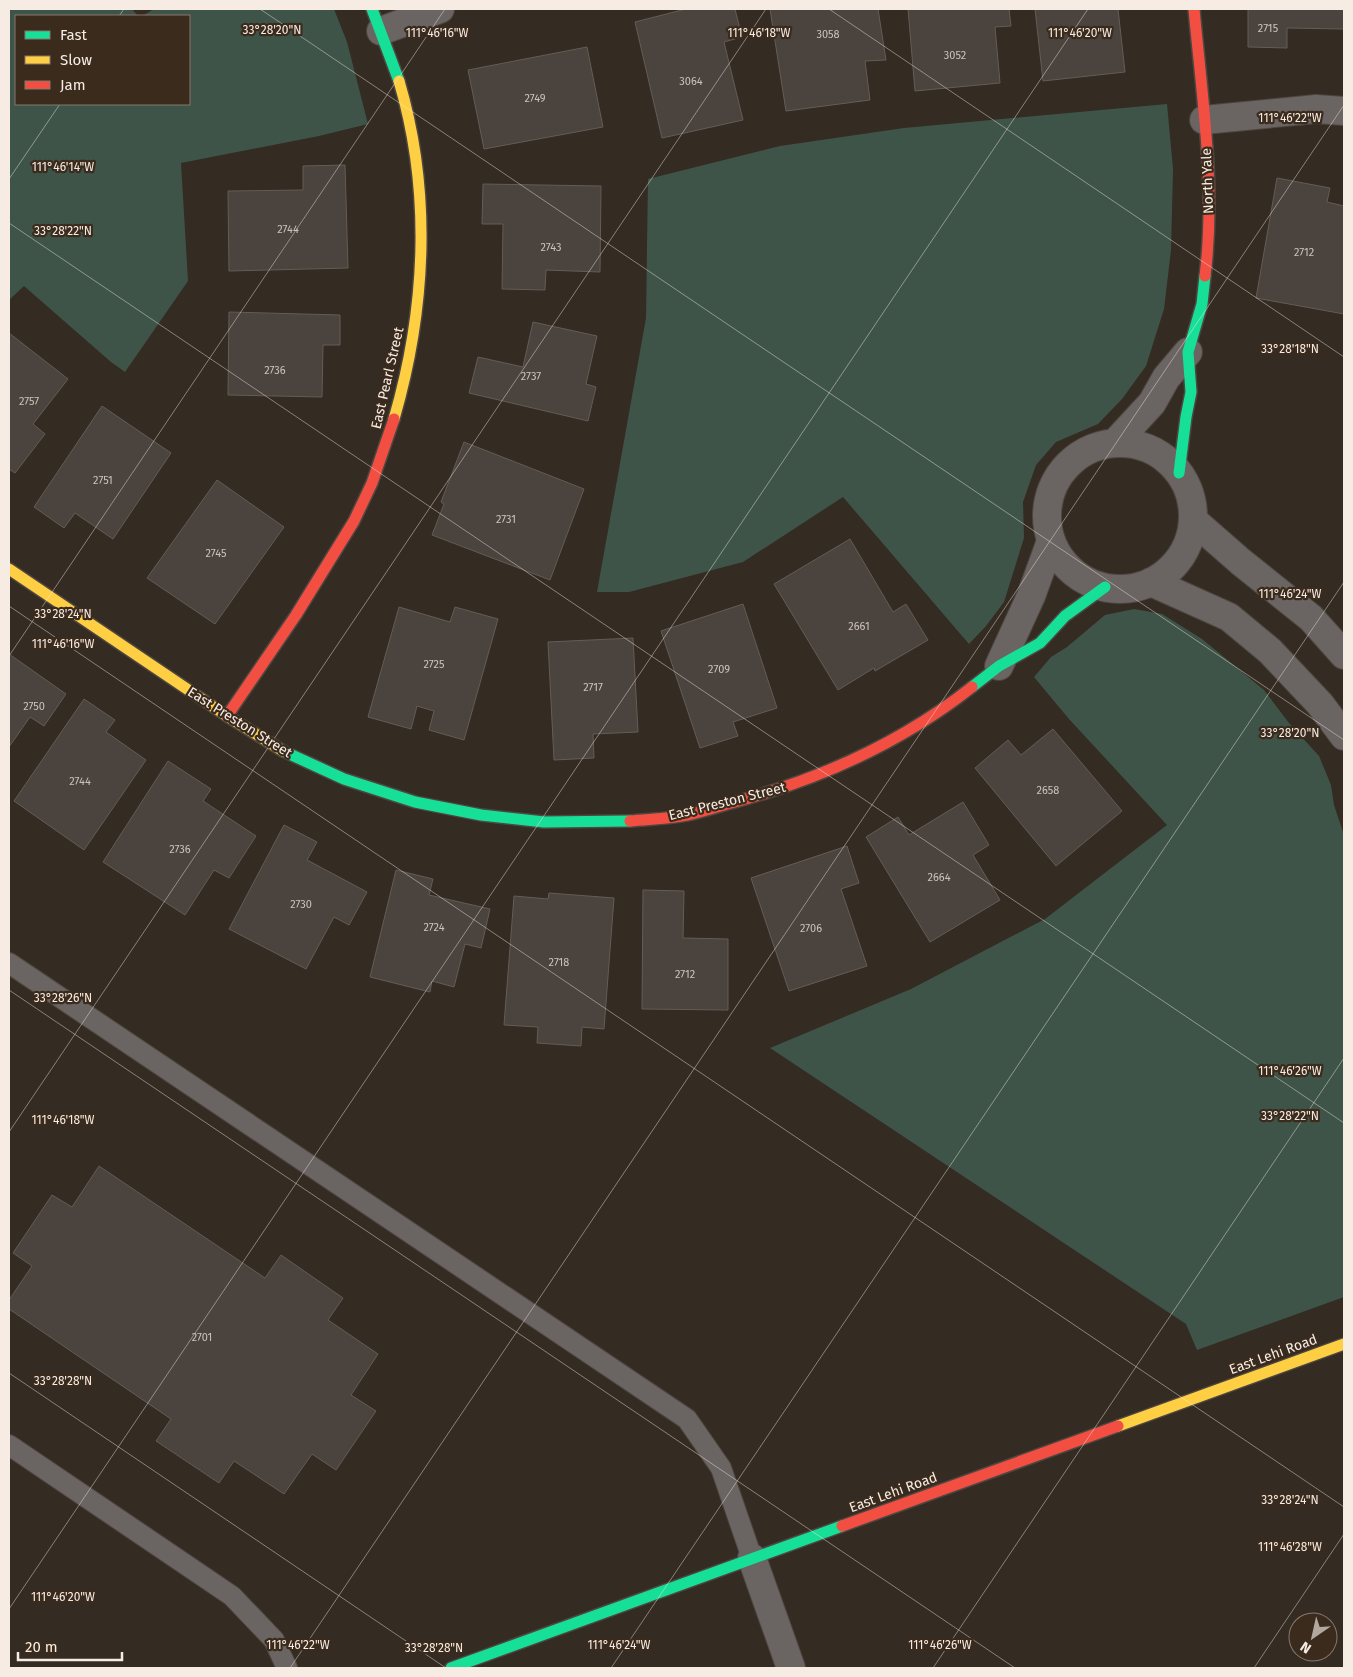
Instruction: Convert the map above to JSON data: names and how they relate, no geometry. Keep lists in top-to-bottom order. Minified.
{"streets":{"street":["North Yale","East Pearl Street","East Preston Street","East Lehi Road"]},"crossings":[["North Yale","East Preston Street"],["East Pearl Street","East Preston Street"]],"house_numbers":["2715","3058","3052","3064","2749","2744","2743","2712","2736","2737","2757","2751","2731","2745","2661","2725","2709","2717","2750","2744","2658","2736","2664","2730","2724","2706","2718","2712","2701"],"legend":["Fast","Slow","Jam"],"scale_bar":"20 m","north":"bottom left","coordinates":["33°28'20\"N","111°46'16\"W","111°46'18\"W","111°46'20\"W","111°46'22\"W","111°46'14\"W","33°28'22\"N","33°28'18\"N","111°46'24\"W","33°28'24\"N","33°28'26\"N","111°46'26\"W","33°28'28\"N","111°46'28\"W"]}
